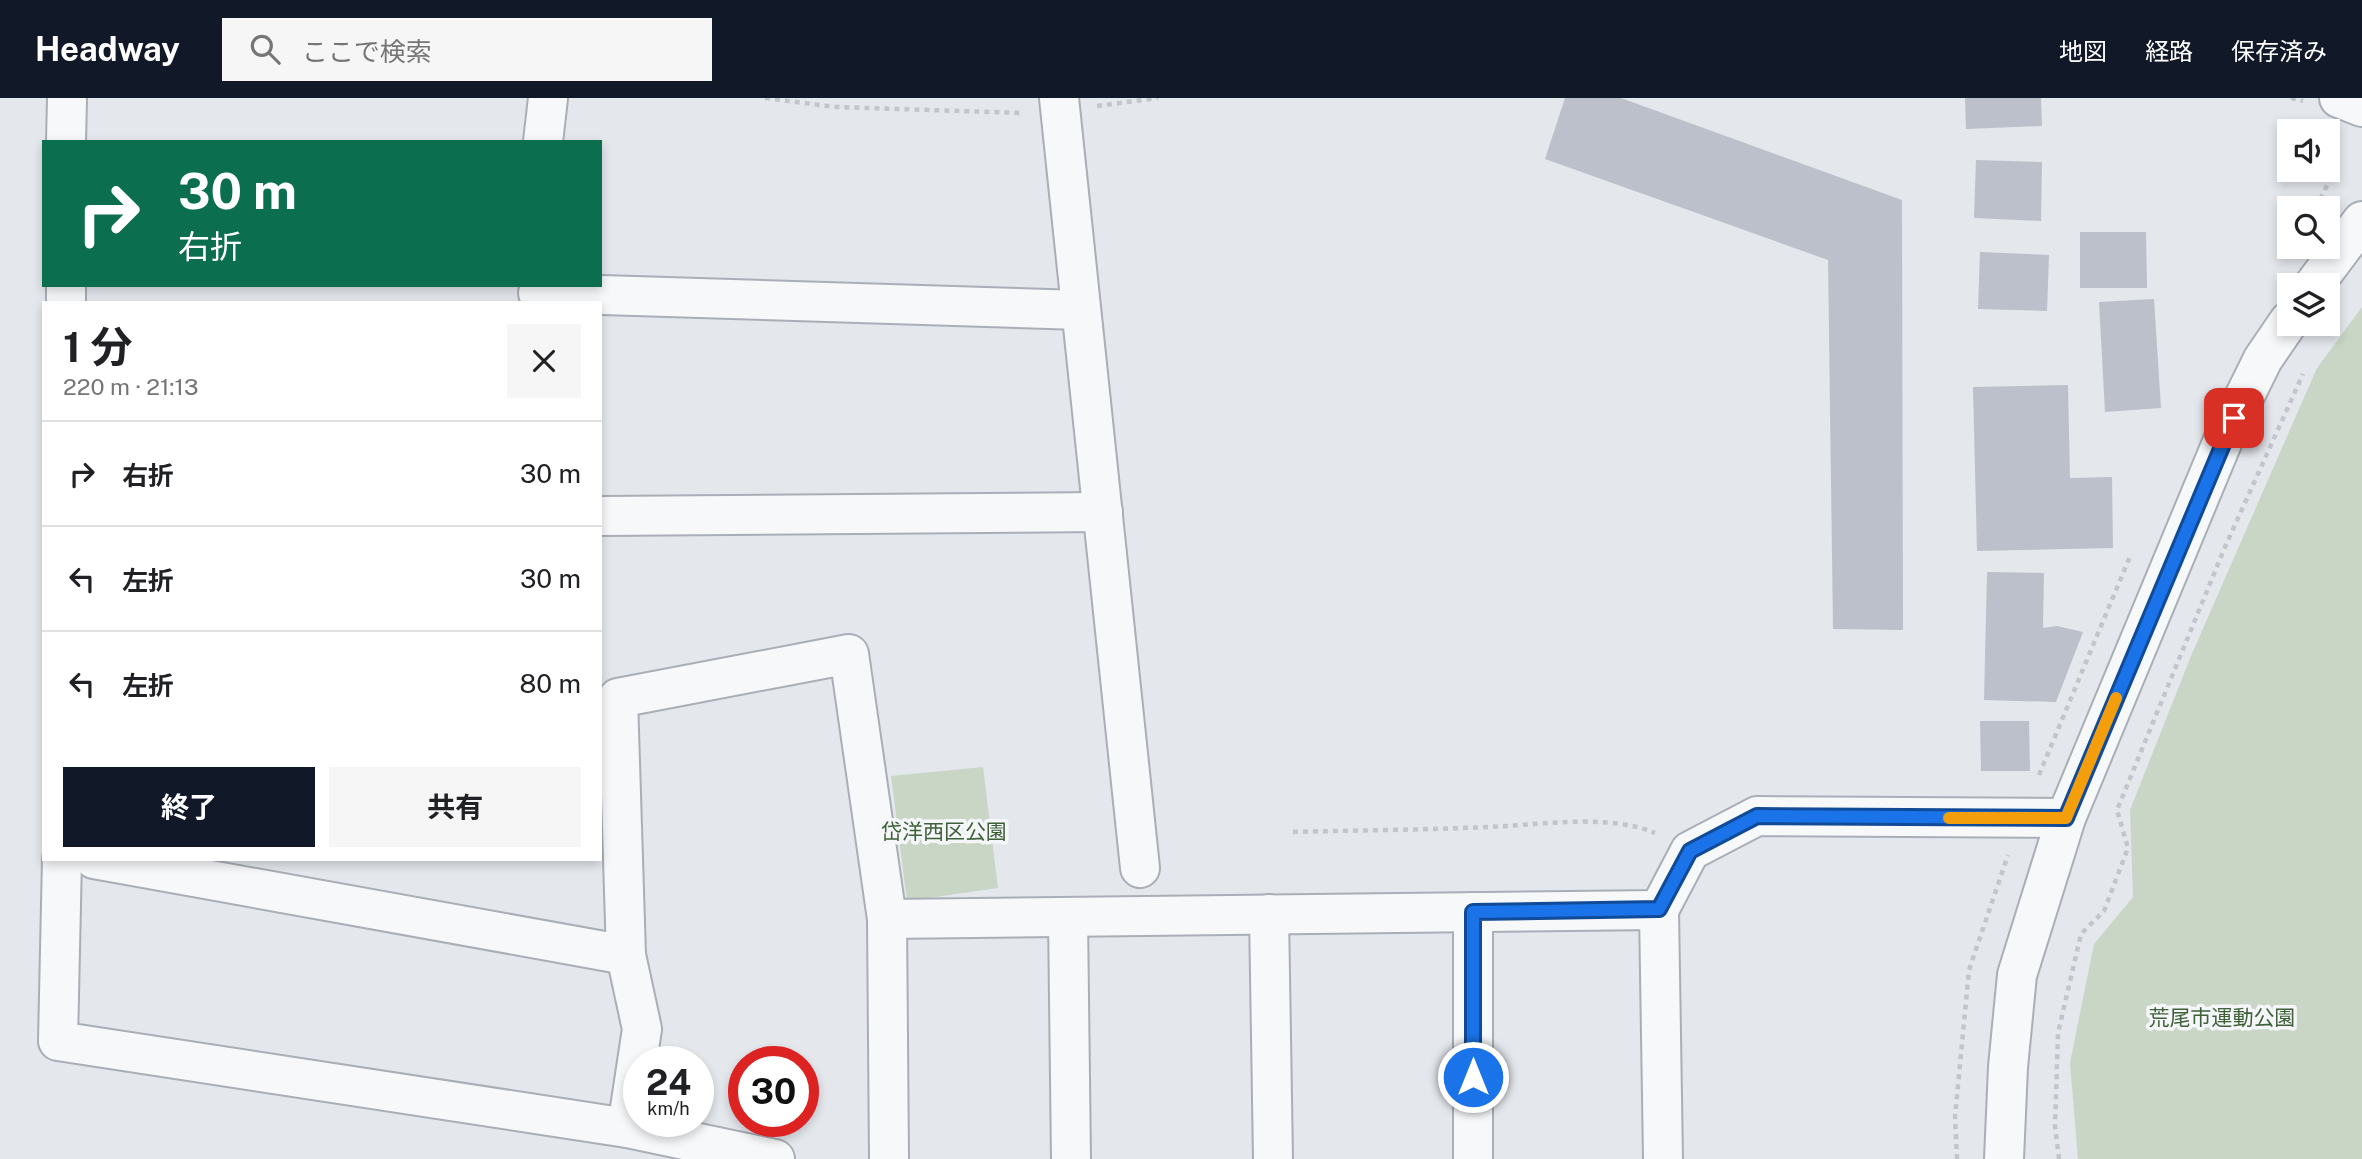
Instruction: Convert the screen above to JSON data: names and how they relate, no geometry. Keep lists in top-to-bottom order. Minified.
{"parks":["岱洋西区公園","荒尾市運動公園"],"page":{"header":"Headway","search":"ここで検索","nav":["地図","経路","保存済み"],"turn":["30 m","右折"],"heading":["1 分","220 m · 21:13"],"list":[{"name":"右折","value":"30 m"},{"name":"左折","value":"30 m"},{"name":"左折","value":"80 m"}],"buttons":["終了","共有"],"speed":"24 km/h","limit":"30"}}
